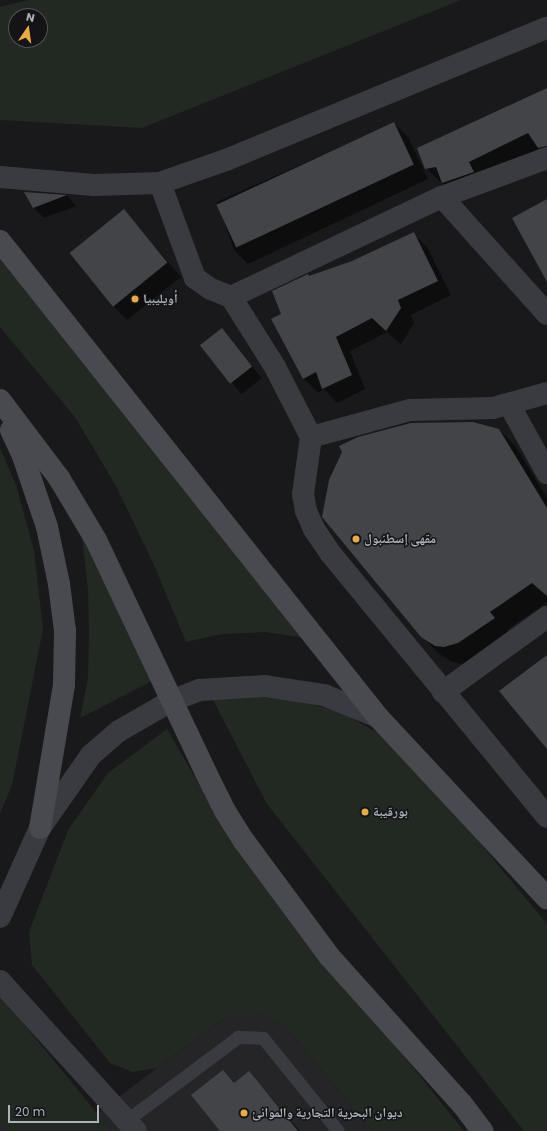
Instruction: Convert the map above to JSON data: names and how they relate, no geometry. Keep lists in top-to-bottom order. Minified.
{"places":["أويليبيا","مقهى إسطنبول","بورقيبة","ديوان البحرية التجارية والموانئ"],"scale_bar":"20 m","north":"top"}
